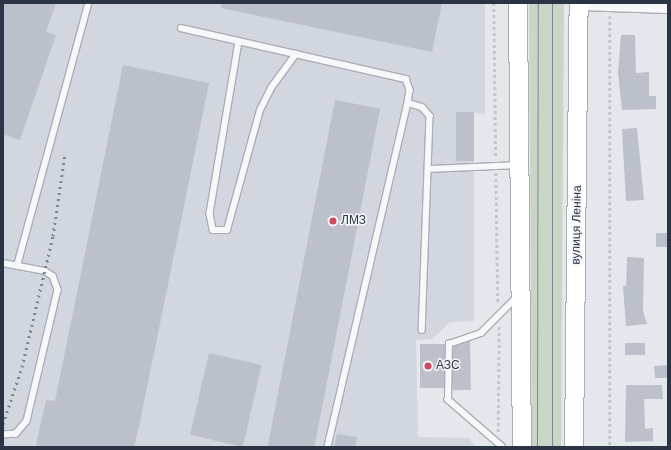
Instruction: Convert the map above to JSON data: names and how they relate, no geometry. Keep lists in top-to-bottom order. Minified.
{"streets":{"main road":["вулиця Леніна"]},"places":["ЛМЗ","АЗС"]}
